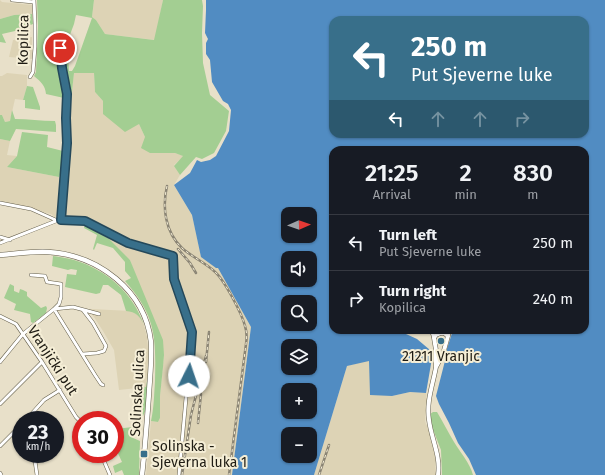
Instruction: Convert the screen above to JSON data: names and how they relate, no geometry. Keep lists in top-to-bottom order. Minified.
{"streets":{"main road":["Solinska ulica"],"street":["Kopilica","Vranjički put"]},"places":{"other":["21211 Vranjic"],"transit":["Solinska - Sjeverna luka 1"]},"north":"right","page":{"turn":["250 m","Put Sjeverne luke"],"eta":["21:25","Arrival","2","min","830","m"],"map_buttons":["+","−"],"list":[{"name":"Turn left","note":"Put Sjeverne luke","value":"250 m"},{"name":"Turn right","note":"Kopilica","value":"240 m"}],"speed":"23 km/h","limit":"30"}}
